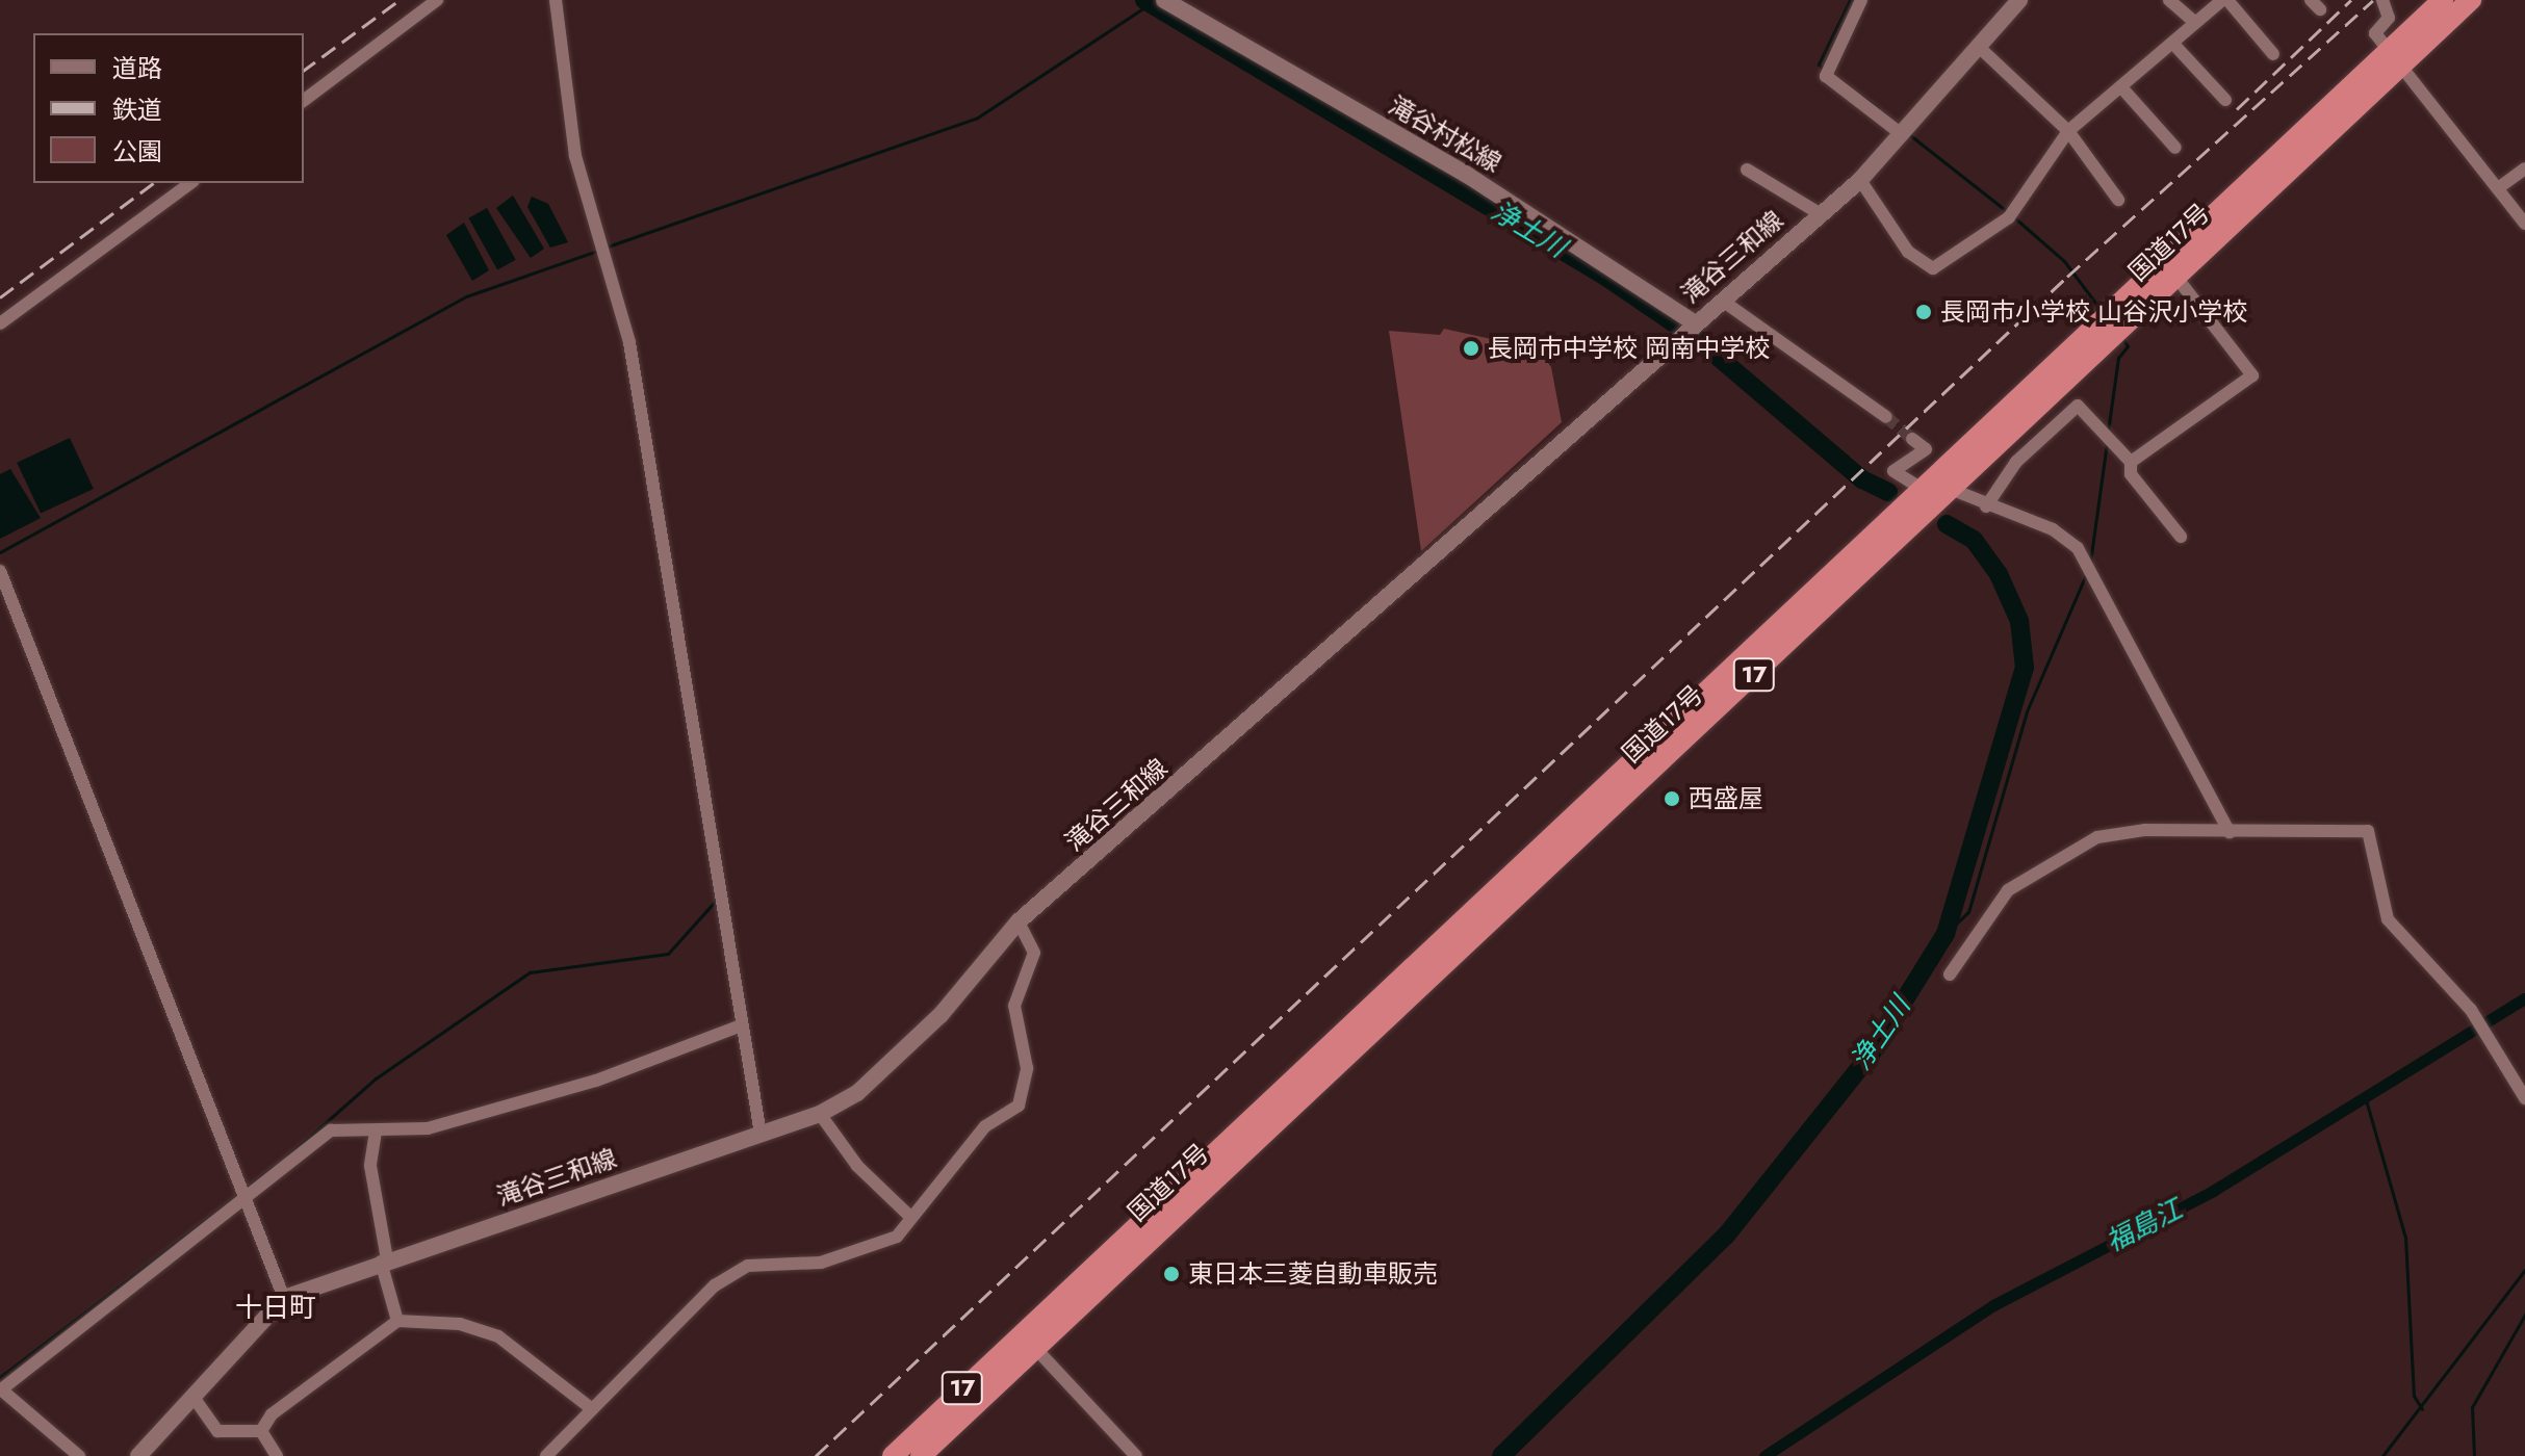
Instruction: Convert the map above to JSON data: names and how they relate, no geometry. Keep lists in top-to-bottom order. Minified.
{"streets":{"highway":["国道17号","17"],"main road":["滝谷村松線","滝谷三和線"]},"crossings":[["滝谷村松線","滝谷三和線"],["国道17号","17"]],"districts":["十日町"],"water":["浄土川","福島江"],"places":["長岡市小学校 山谷沢小学校","長岡市中学校 岡南中学校","西盛屋","東日本三菱自動車販売"],"legend":["道路","鉄道","公園"]}
